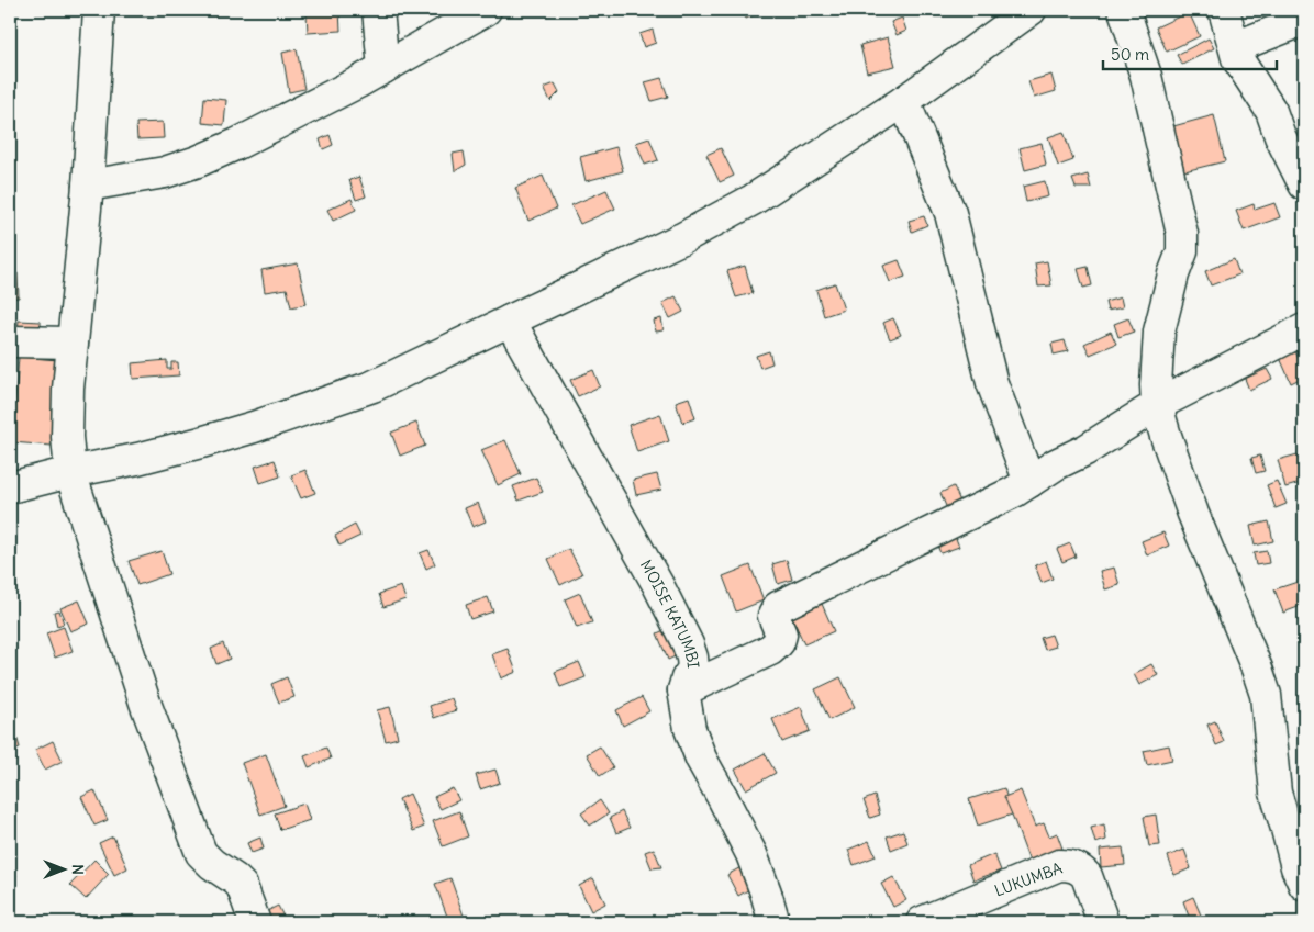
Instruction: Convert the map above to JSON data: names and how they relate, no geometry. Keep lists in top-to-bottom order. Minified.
{"streets":{"street":["MOISE KATUMBI","LUKUMBA"]},"scale_bar":"50 m","north":"right"}
